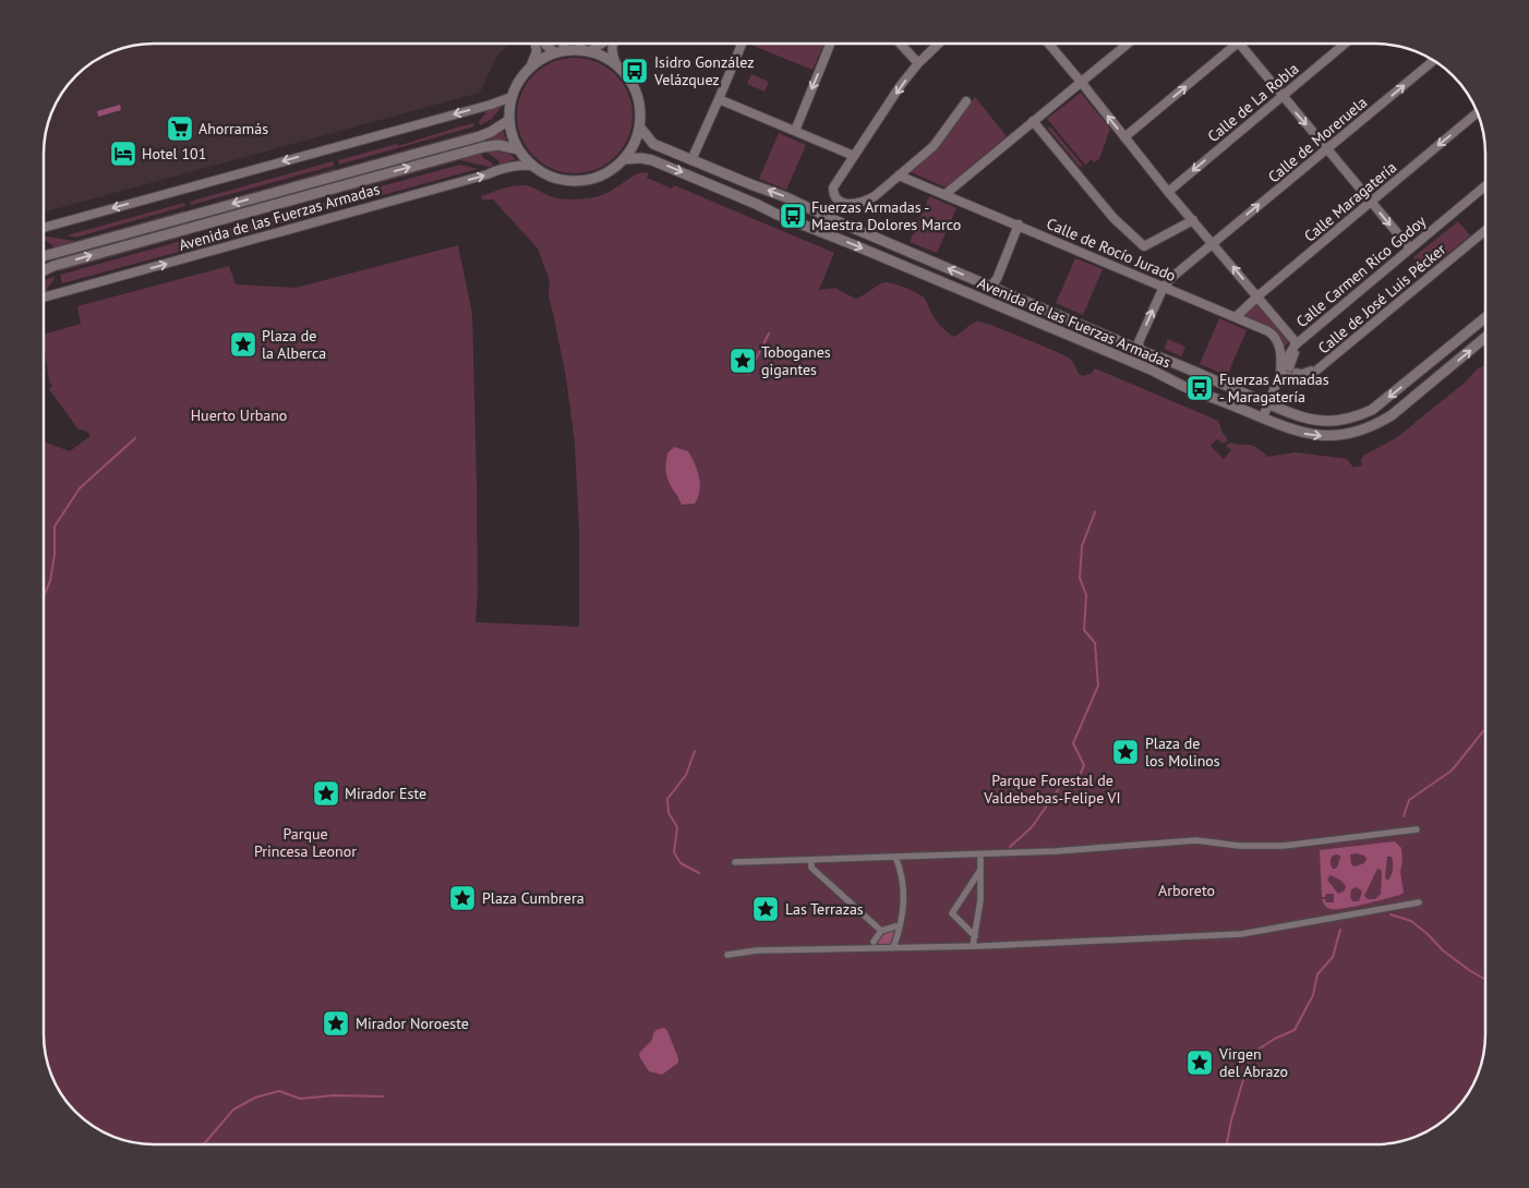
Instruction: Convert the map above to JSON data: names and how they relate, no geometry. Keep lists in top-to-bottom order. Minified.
{"streets":{"street":["Calle de La Robla","Calle de Moreruela","Calle Maragatería","Avenida de las Fuerzas Armadas","Calle de Rocío Jurado","Calle Carmen Rico Godoy","Calle de José Luis Pécker"]},"crossings":[["Calle de Moreruela","Calle de Rocío Jurado"],["Calle Maragatería","Calle de Rocío Jurado"],["Avenida de las Fuerzas Armadas","Calle Carmen Rico Godoy"],["Calle de Rocío Jurado","Calle Carmen Rico Godoy"],["Calle de Rocío Jurado","Calle de José Luis Pécker"],["Calle Carmen Rico Godoy","Calle de José Luis Pécker"]],"one_way":["Calle de Moreruela","Calle Maragatería"],"parks":["Huerto Urbano","Parque Forestal de Valdebebas-Felipe VI","Parque Princesa Leonor","Arboreto"],"places":{"bus stop":["Isidro González Velázquez","Fuerzas Armadas - Maestra Dolores Marco","Fuerzas Armadas - Maragatería"],"supermarket":["Ahorramás"],"hotel":["Hotel 101"],"place":["Plaza de la Alberca","Toboganes gigantes","Plaza de los Molinos","Mirador Este","Plaza Cumbrera","Las Terrazas","Mirador Noroeste","Virgen del Abrazo"]}}
